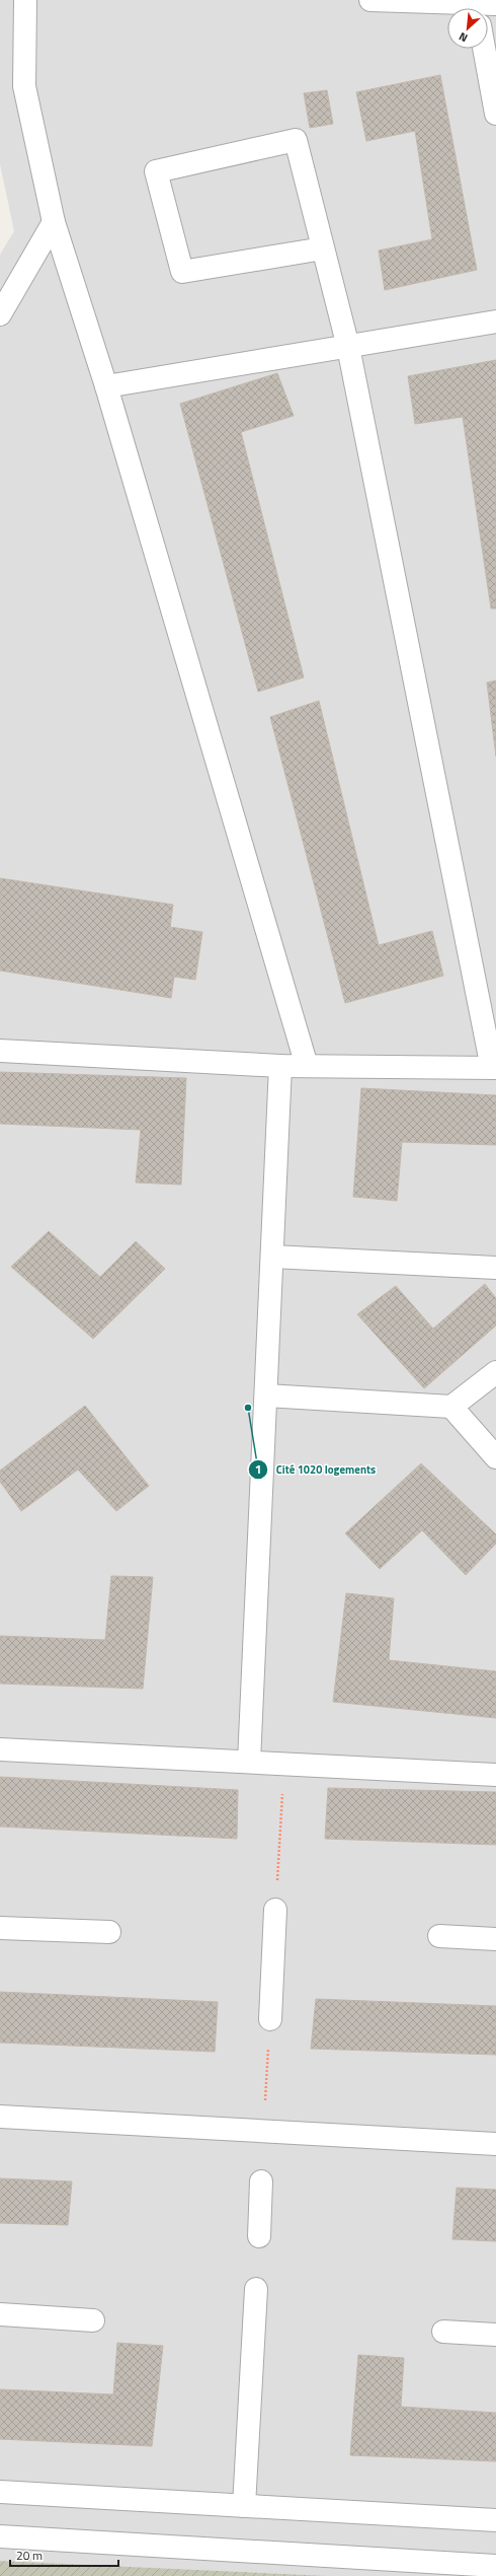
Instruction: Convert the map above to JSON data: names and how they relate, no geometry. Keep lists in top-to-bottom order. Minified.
{"places":["Cité 1020 logements"],"scale_bar":"20 m","north":"bottom left"}
